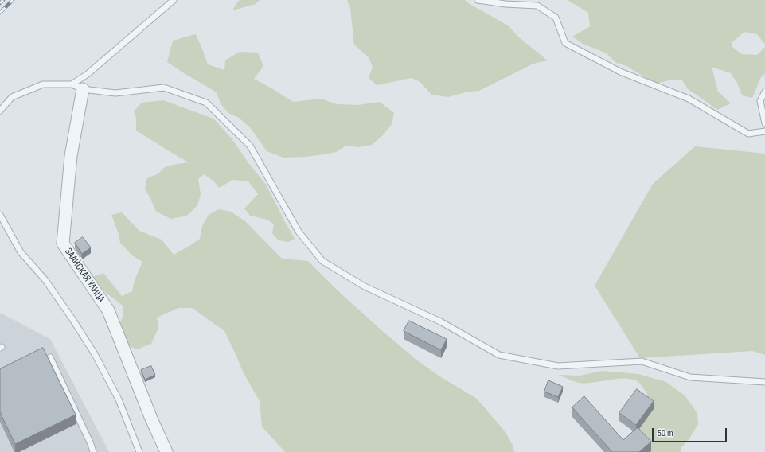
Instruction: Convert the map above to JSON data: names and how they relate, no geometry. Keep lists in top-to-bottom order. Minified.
{"streets":{"street":["ЗААЙСКАЯ УЛИЦА"]},"scale_bar":"50 m"}
